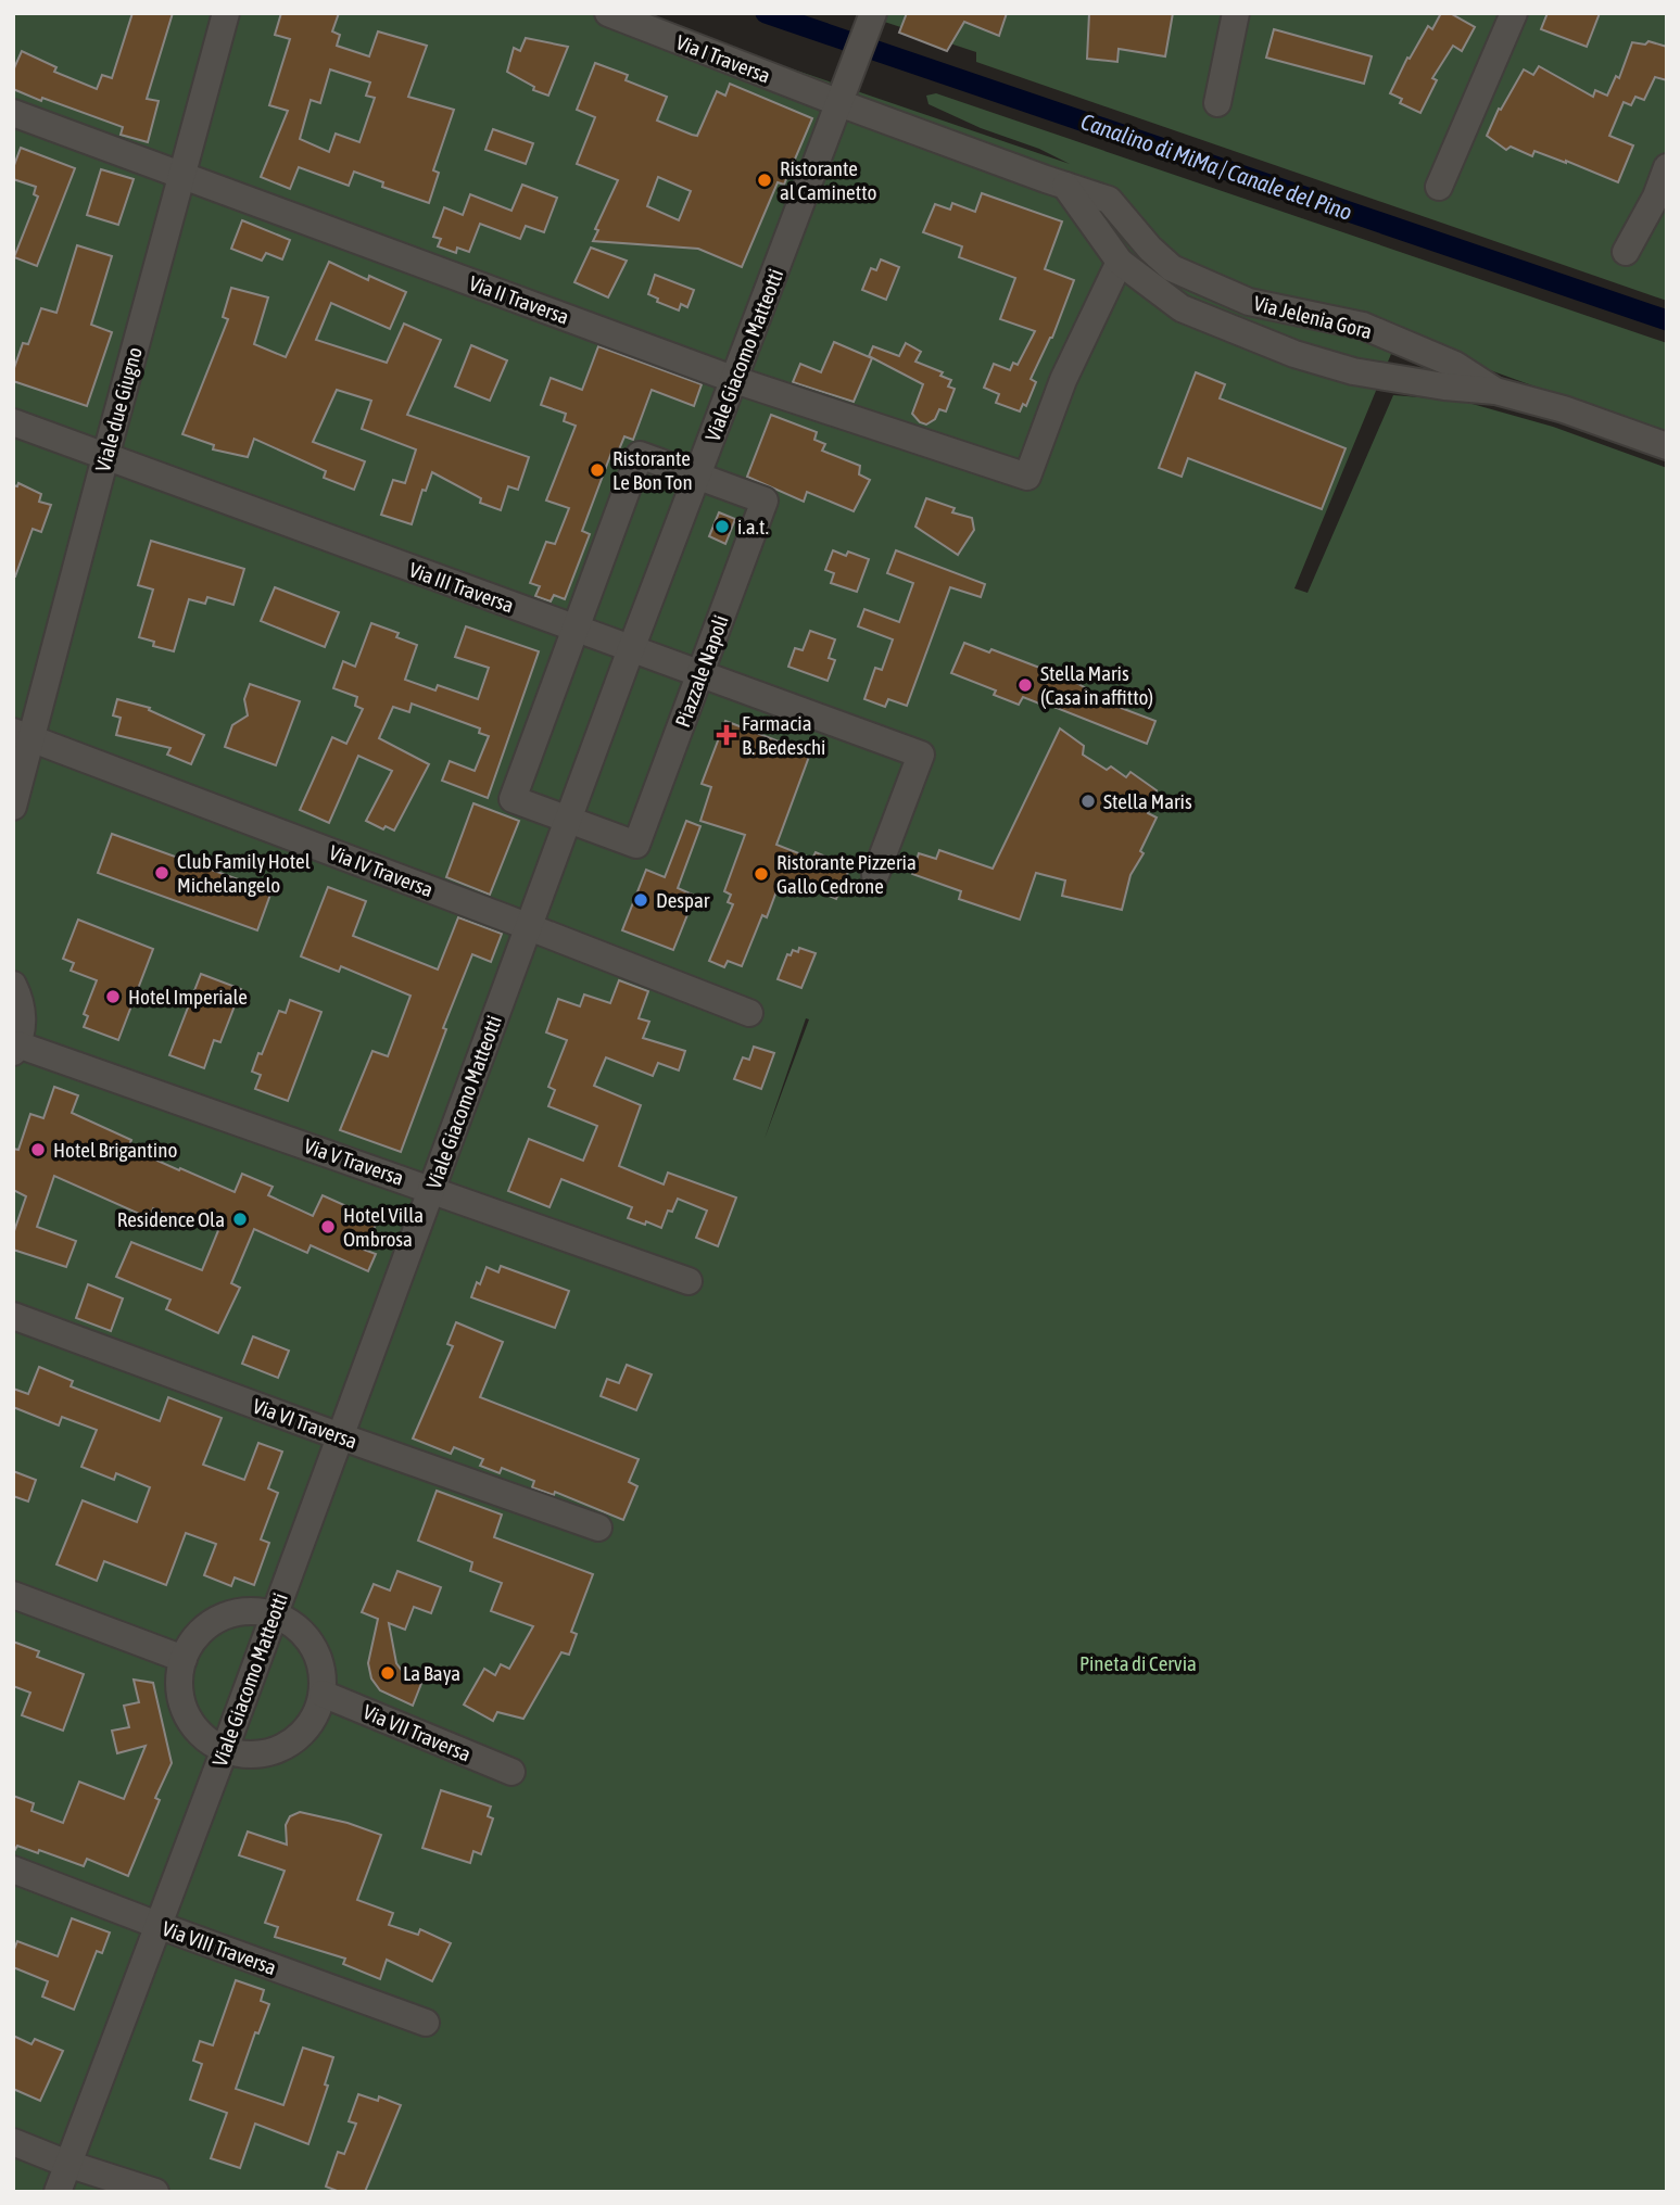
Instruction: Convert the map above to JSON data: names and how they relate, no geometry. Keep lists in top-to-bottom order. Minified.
{"streets":{"street":["Via I Traversa","Via II Traversa","Via Jelenia Gora","Viale Giacomo Matteotti","Viale due Giugno","Via III Traversa","Piazzale Napoli","Via IV Traversa","Via V Traversa","Via VI Traversa","Via VII Traversa","Via VIII Traversa"]},"crossings":[["Via I Traversa","Via Jelenia Gora"],["Via I Traversa","Viale Giacomo Matteotti"],["Via II Traversa","Via Jelenia Gora"],["Via II Traversa","Viale Giacomo Matteotti"],["Via II Traversa","Viale due Giugno"],["Via Jelenia Gora","Viale Giacomo Matteotti"],["Viale Giacomo Matteotti","Via III Traversa"],["Viale Giacomo Matteotti","Piazzale Napoli"],["Viale Giacomo Matteotti","Via IV Traversa"],["Viale Giacomo Matteotti","Via V Traversa"],["Viale Giacomo Matteotti","Via VI Traversa"],["Viale Giacomo Matteotti","Via VIII Traversa"],["Viale due Giugno","Via III Traversa"],["Viale due Giugno","Via IV Traversa"],["Via III Traversa","Piazzale Napoli"]],"water":["Canalino di MiMa | Canale del Pino"],"parks":["Pineta di Cervia"],"places":{"other":["Ristorante al Caminetto","Ristorante Le Bon Ton","i.a.t.","Stella Maris (Casa in affitto)","Stella Maris","Club Family Hotel Michelangelo","Ristorante Pizzeria Gallo Cedrone","Despar","Hotel Imperiale","Hotel Brigantino","Residence Ola","Hotel Villa Ombrosa","La Baya"],"health":["Farmacia B. Bedeschi"]}}
